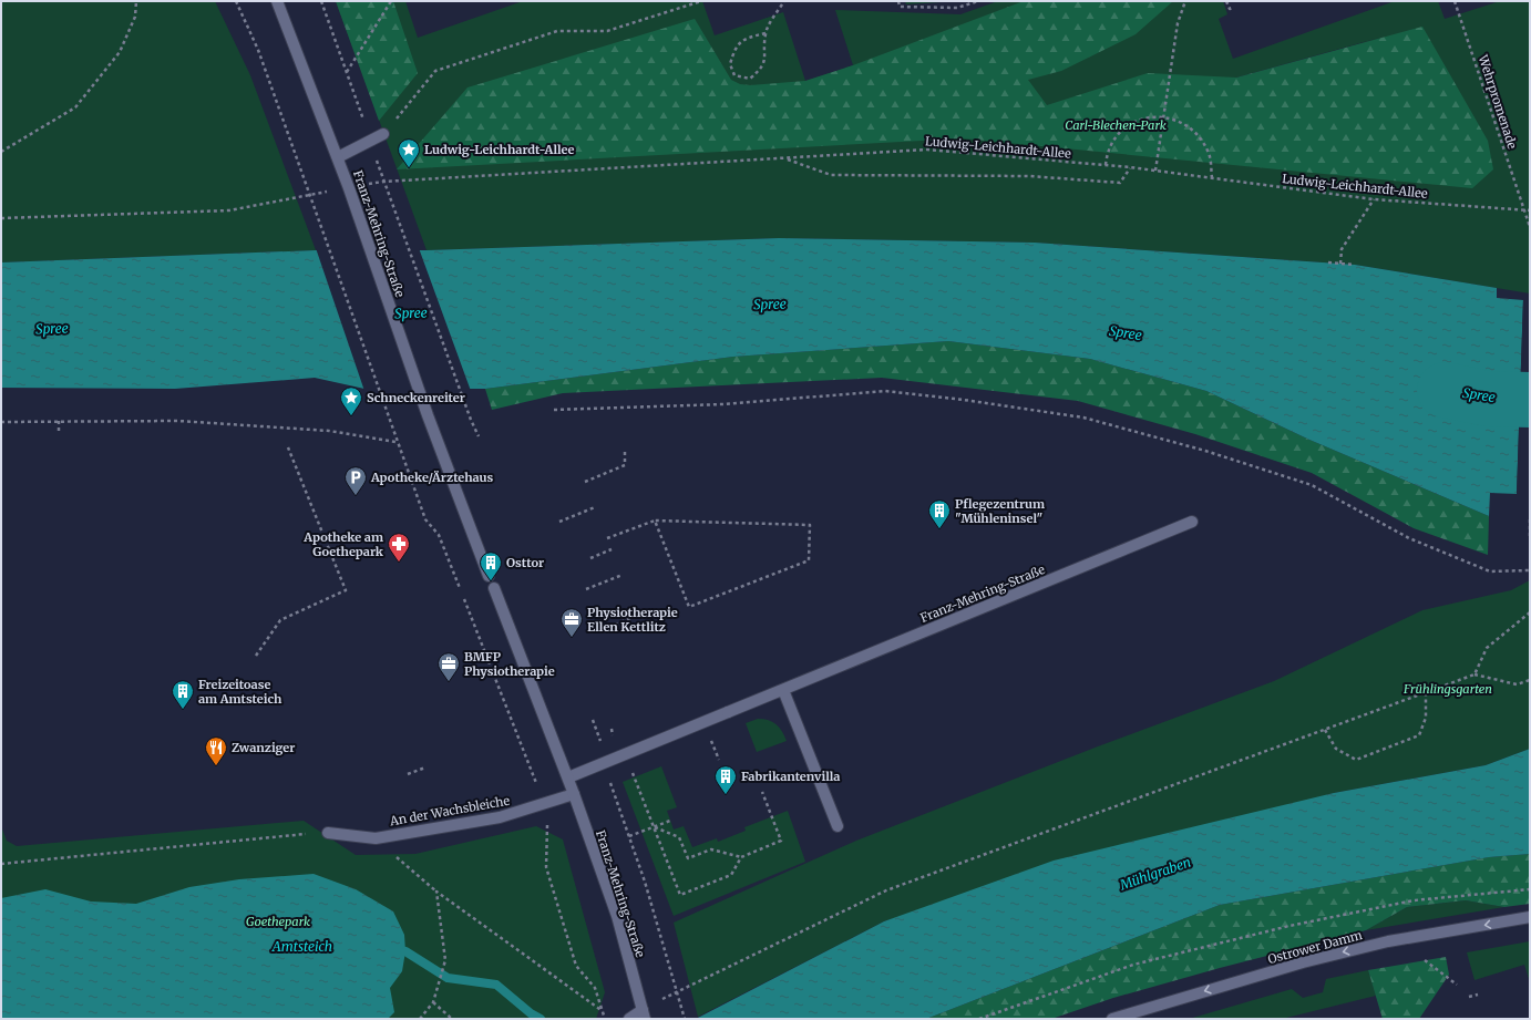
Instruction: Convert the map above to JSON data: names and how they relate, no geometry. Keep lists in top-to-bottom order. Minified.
{"streets":{"main road":["Franz-Mehring-Straße","An der Wachsbleiche","Ostrower Damm"],"path":["Wehrpromenade","Ludwig-Leichhardt-Allee"]},"crossings":[["Wehrpromenade","Ludwig-Leichhardt-Allee"],["Franz-Mehring-Straße","An der Wachsbleiche"]],"one_way":["Ostrower Damm"],"water":["Spree","Mühlgraben","Amtsteich"],"parks":["Carl-Blechen-Park","Frühlingsgarten","Goethepark"],"places":{"place":["Ludwig-Leichhardt-Allee","Schneckenreiter"],"parking":["Apotheke/Ärztehaus"],"building":["Pflegezentrum \"Mühleninsel\"","Osttor","Freizeitoase am Amtsteich","Fabrikantenvilla"],"pharmacy":["Apotheke am Goethepark"],"office":["Physiotherapie Ellen Kettlitz","BMFP Physiotherapie"],"restaurant":["Zwanziger"]}}
